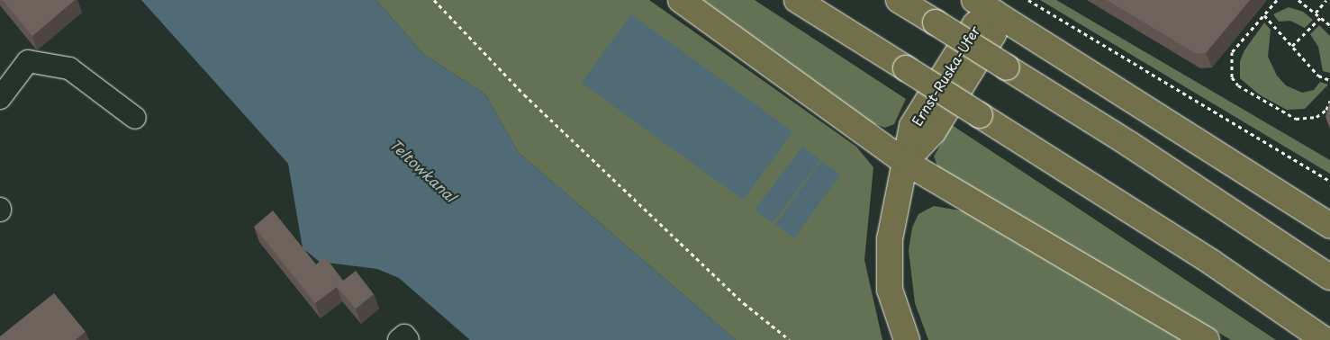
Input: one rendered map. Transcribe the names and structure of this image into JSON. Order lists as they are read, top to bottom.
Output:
{
  "streets": {
    "main road": ["Ernst-Ruska-Ufer"]
  },
  "water": ["Teltowkanal"]
}
